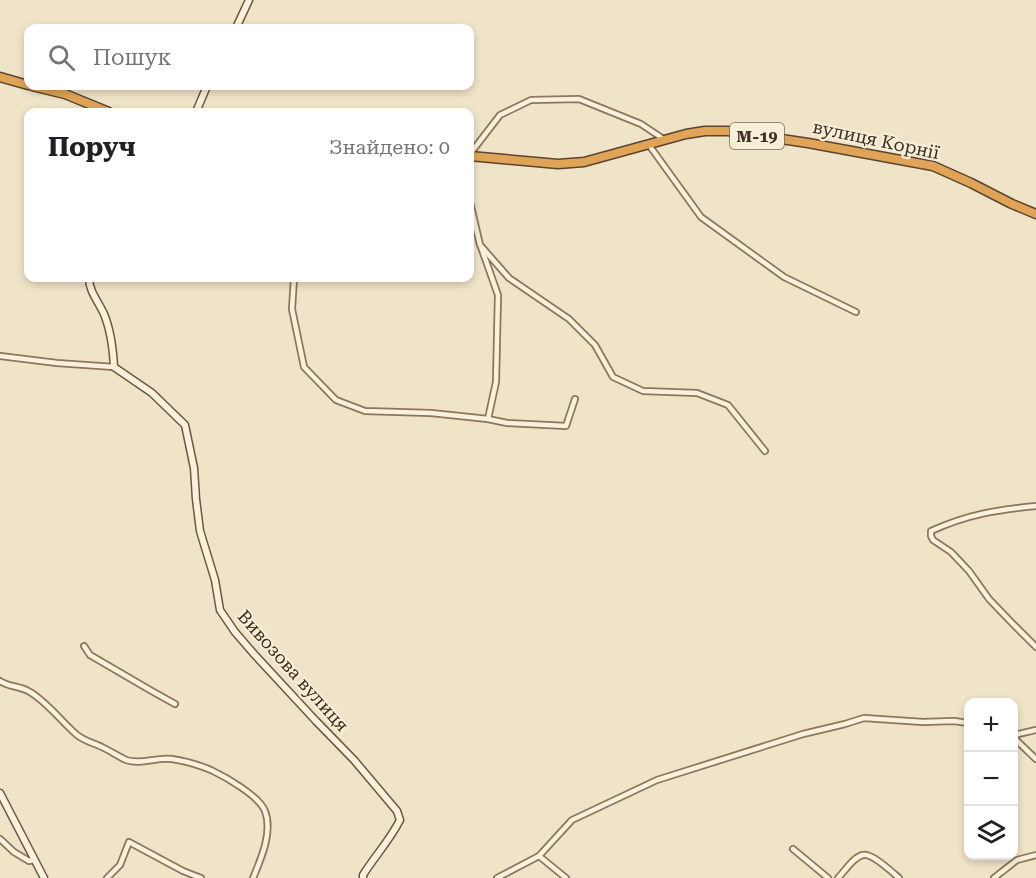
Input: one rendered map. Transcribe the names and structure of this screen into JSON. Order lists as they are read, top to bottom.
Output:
{
  "streets": {
    "highway": ["М-19", "вулиця Корнії"],
    "street": ["Вивозова вулиця"]
  },
  "page": {
    "search": "Пошук",
    "heading": ["Поруч", "Знайдено: 0"],
    "map_buttons": ["+", "−"]
  }
}
